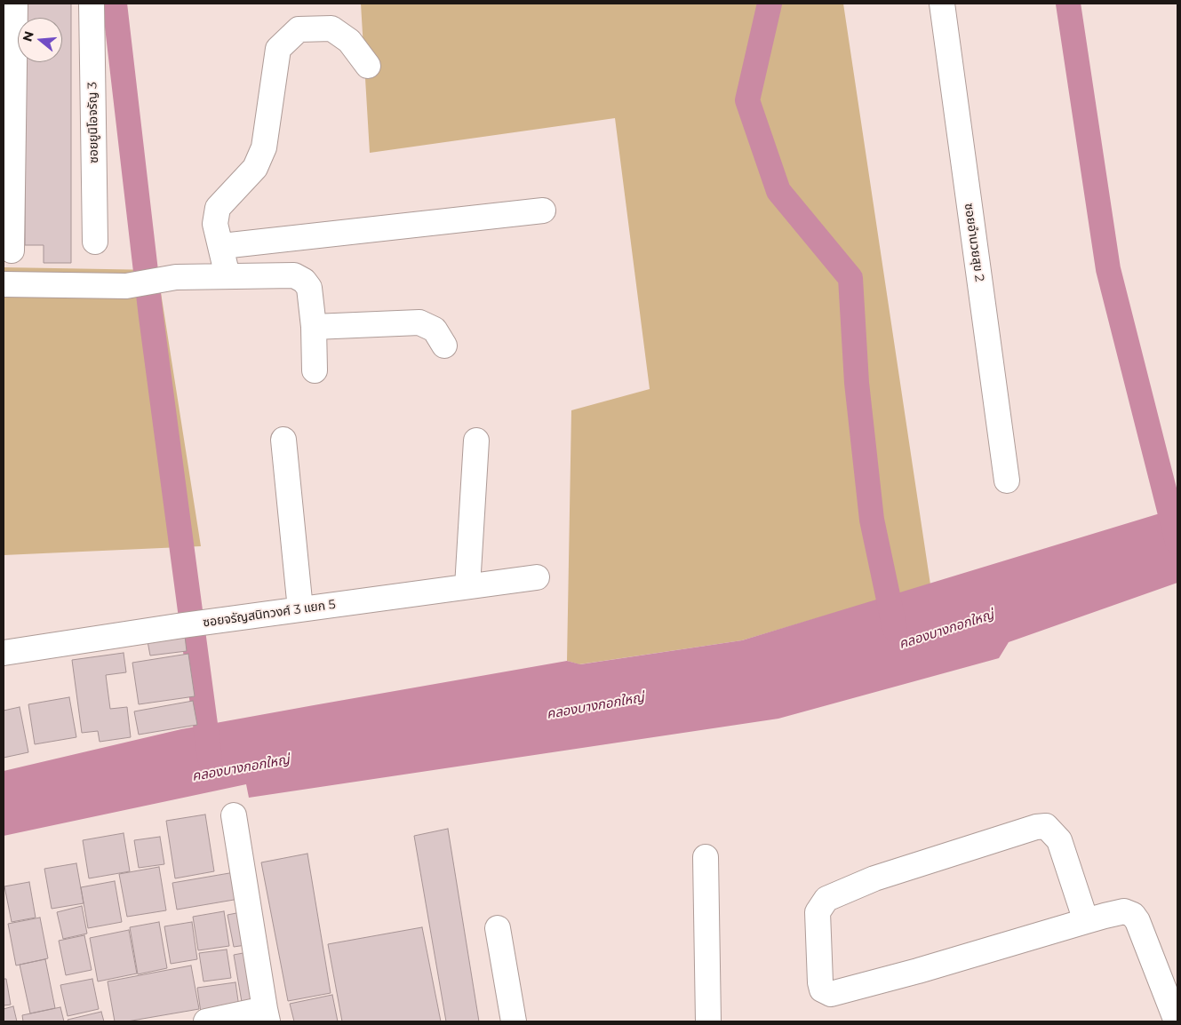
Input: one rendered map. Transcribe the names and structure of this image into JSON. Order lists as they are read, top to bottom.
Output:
{
  "streets": {
    "street": ["ซอยยูนิโอจรัญ 3", "ซอยอำนวยสุข 2", "ซอยจรัญสนิทวงศ์ 3 แยก 5"]
  },
  "water": ["คลองบางกอกใหญ่"],
  "north": "left"
}
